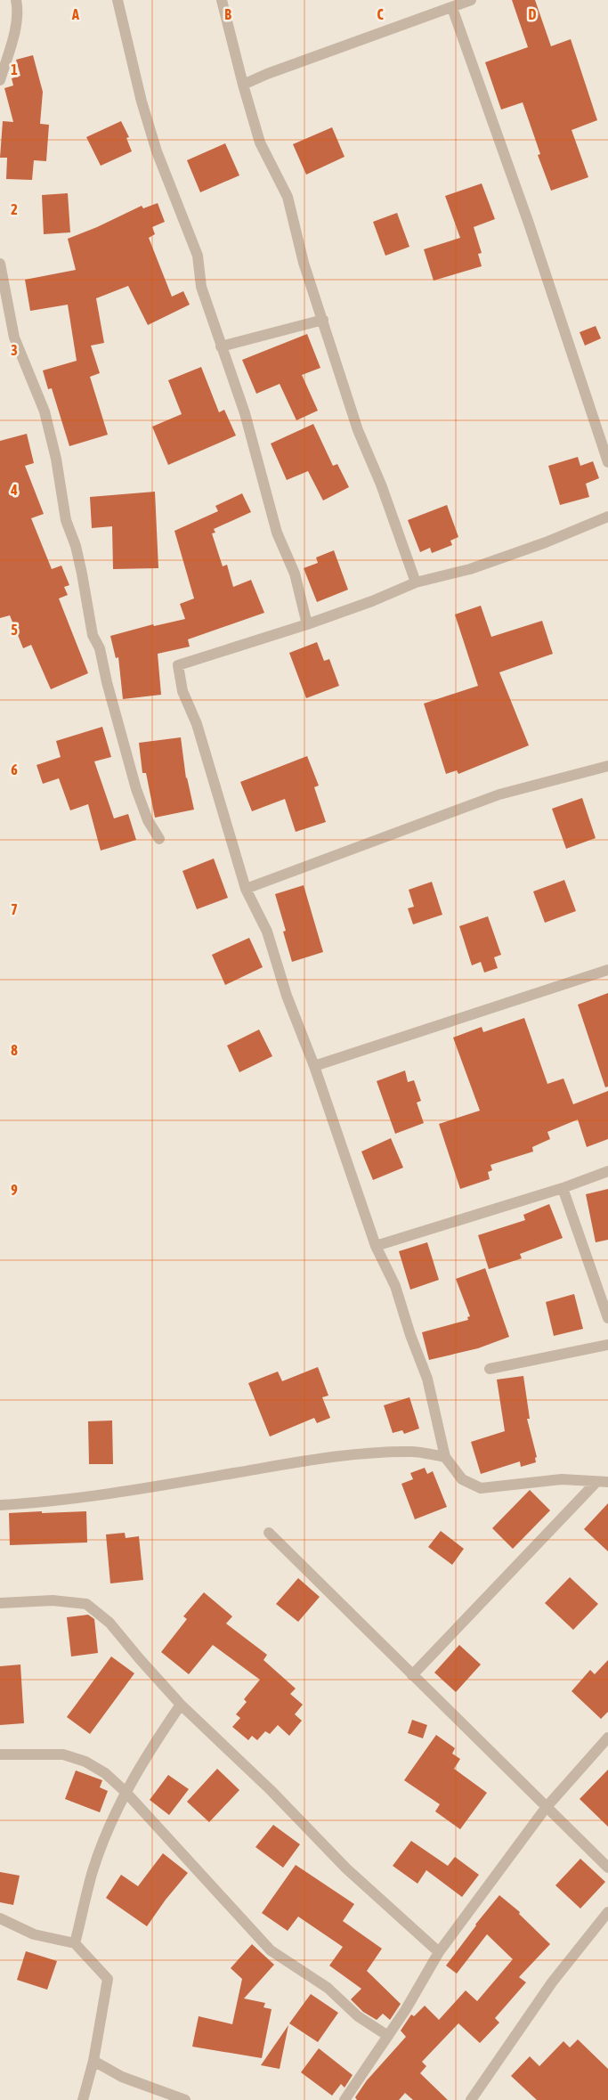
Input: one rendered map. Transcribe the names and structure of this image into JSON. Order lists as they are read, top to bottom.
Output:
{
  "grid": {
    "columns": [
      "A",
      "B",
      "C",
      "D"
    ],
    "rows": [
      "1",
      "2",
      "3",
      "4",
      "5",
      "6",
      "7",
      "8",
      "9"
    ]
  }
}
